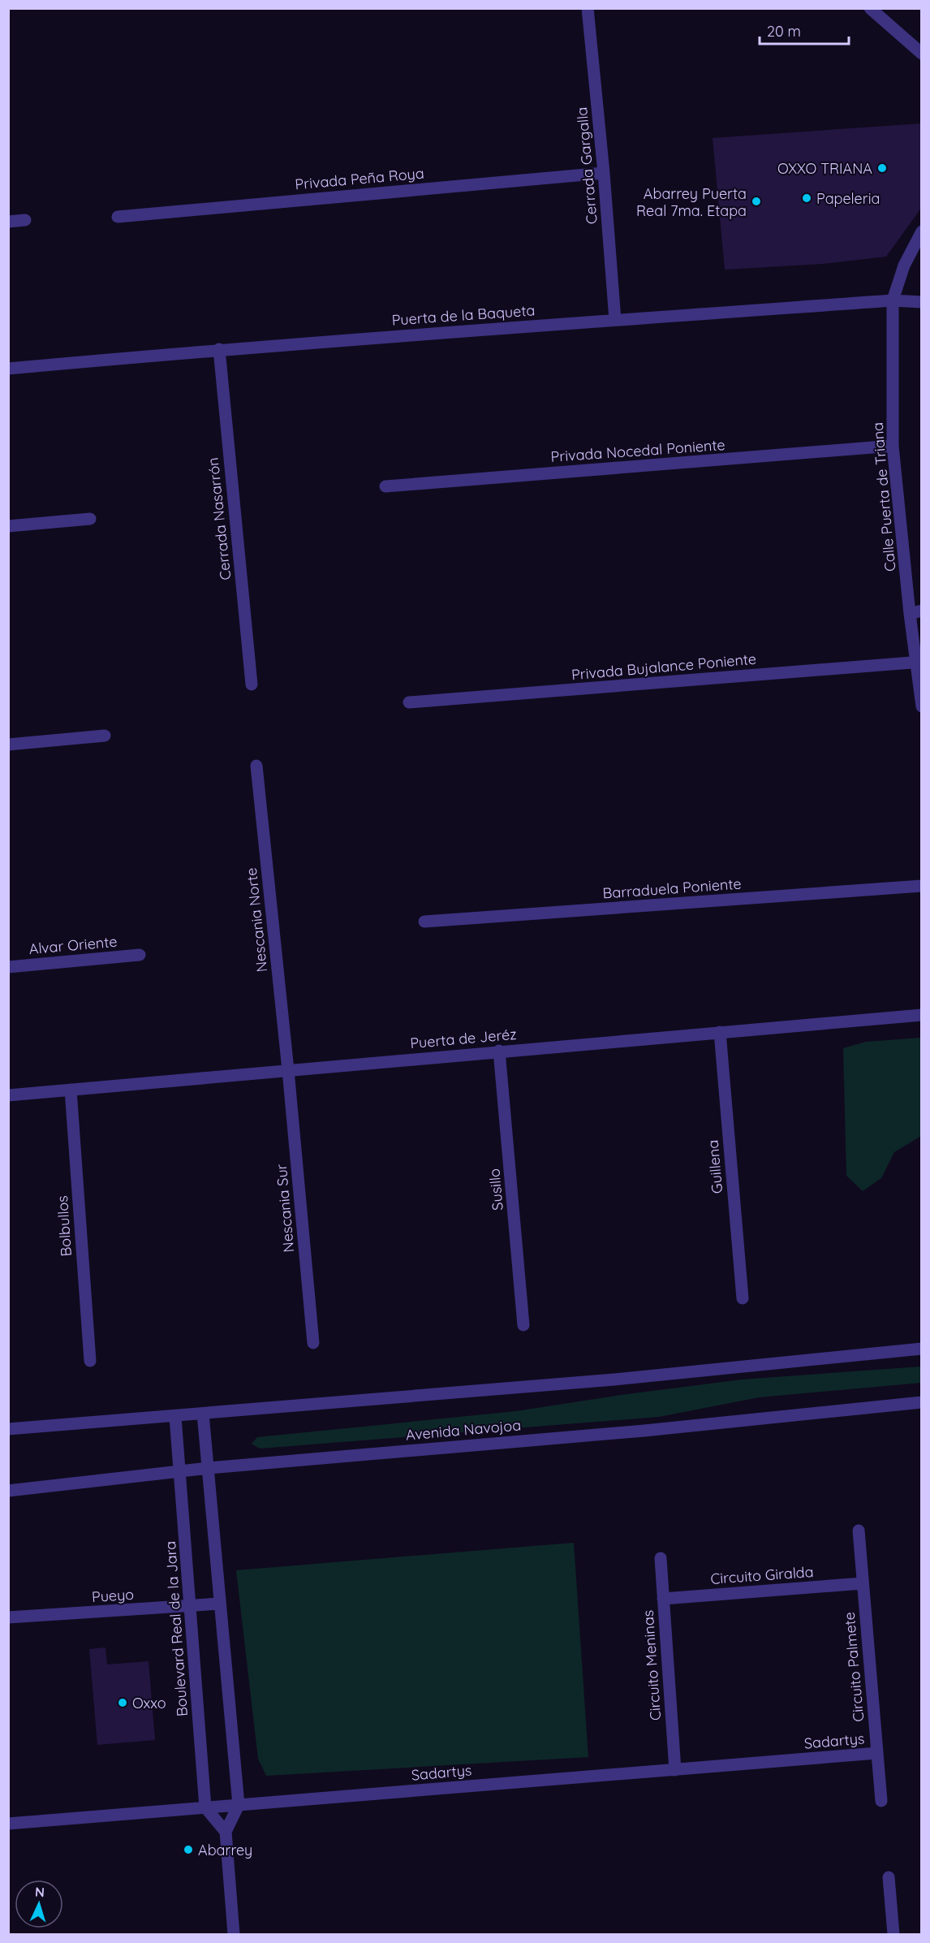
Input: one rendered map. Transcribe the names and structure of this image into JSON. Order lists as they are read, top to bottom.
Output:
{
  "streets": {
    "street": [
      "Cerrada Gargalla",
      "Privada Peña Roya",
      "Puerta de la Baqueta",
      "Privada Nocedal Poniente",
      "Calle Puerta de Triana",
      "Cerrada Nasarrón",
      "Privada Bujalance Poniente",
      "Barraduela Poniente",
      "Nescania Norte",
      "Alvar Oriente",
      "Puerta de Jeréz",
      "Guillena",
      "Susillo",
      "Nescania Sur",
      "Bolbullos",
      "Avenida Navojoa",
      "Circuito Giralda",
      "Pueyo",
      "Boulevard Real de la Jara",
      "Circuito Meninas",
      "Circuito Palmete",
      "Sadartys"
    ]
  },
  "crossings": [
    ["Cerrada Gargalla", "Privada Peña Roya"],
    ["Cerrada Gargalla", "Puerta de la Baqueta"],
    ["Puerta de la Baqueta", "Calle Puerta de Triana"],
    ["Puerta de la Baqueta", "Cerrada Nasarrón"],
    ["Privada Nocedal Poniente", "Calle Puerta de Triana"],
    ["Calle Puerta de Triana", "Privada Bujalance Poniente"],
    ["Nescania Norte", "Puerta de Jeréz"],
    ["Nescania Norte", "Nescania Sur"],
    ["Puerta de Jeréz", "Guillena"],
    ["Puerta de Jeréz", "Susillo"],
    ["Puerta de Jeréz", "Nescania Sur"],
    ["Puerta de Jeréz", "Bolbullos"],
    ["Avenida Navojoa", "Boulevard Real de la Jara"],
    ["Circuito Giralda", "Circuito Meninas"],
    ["Circuito Giralda", "Circuito Palmete"],
    ["Pueyo", "Boulevard Real de la Jara"],
    ["Boulevard Real de la Jara", "Sadartys"],
    ["Circuito Meninas", "Sadartys"],
    ["Circuito Palmete", "Sadartys"]
  ],
  "places": [
    "OXXO TRIANA",
    "Papeleria",
    "Abarrey Puerta Real 7ma. Etapa",
    "Oxxo",
    "Abarrey"
  ],
  "scale_bar": "20 m",
  "north": "top"
}
